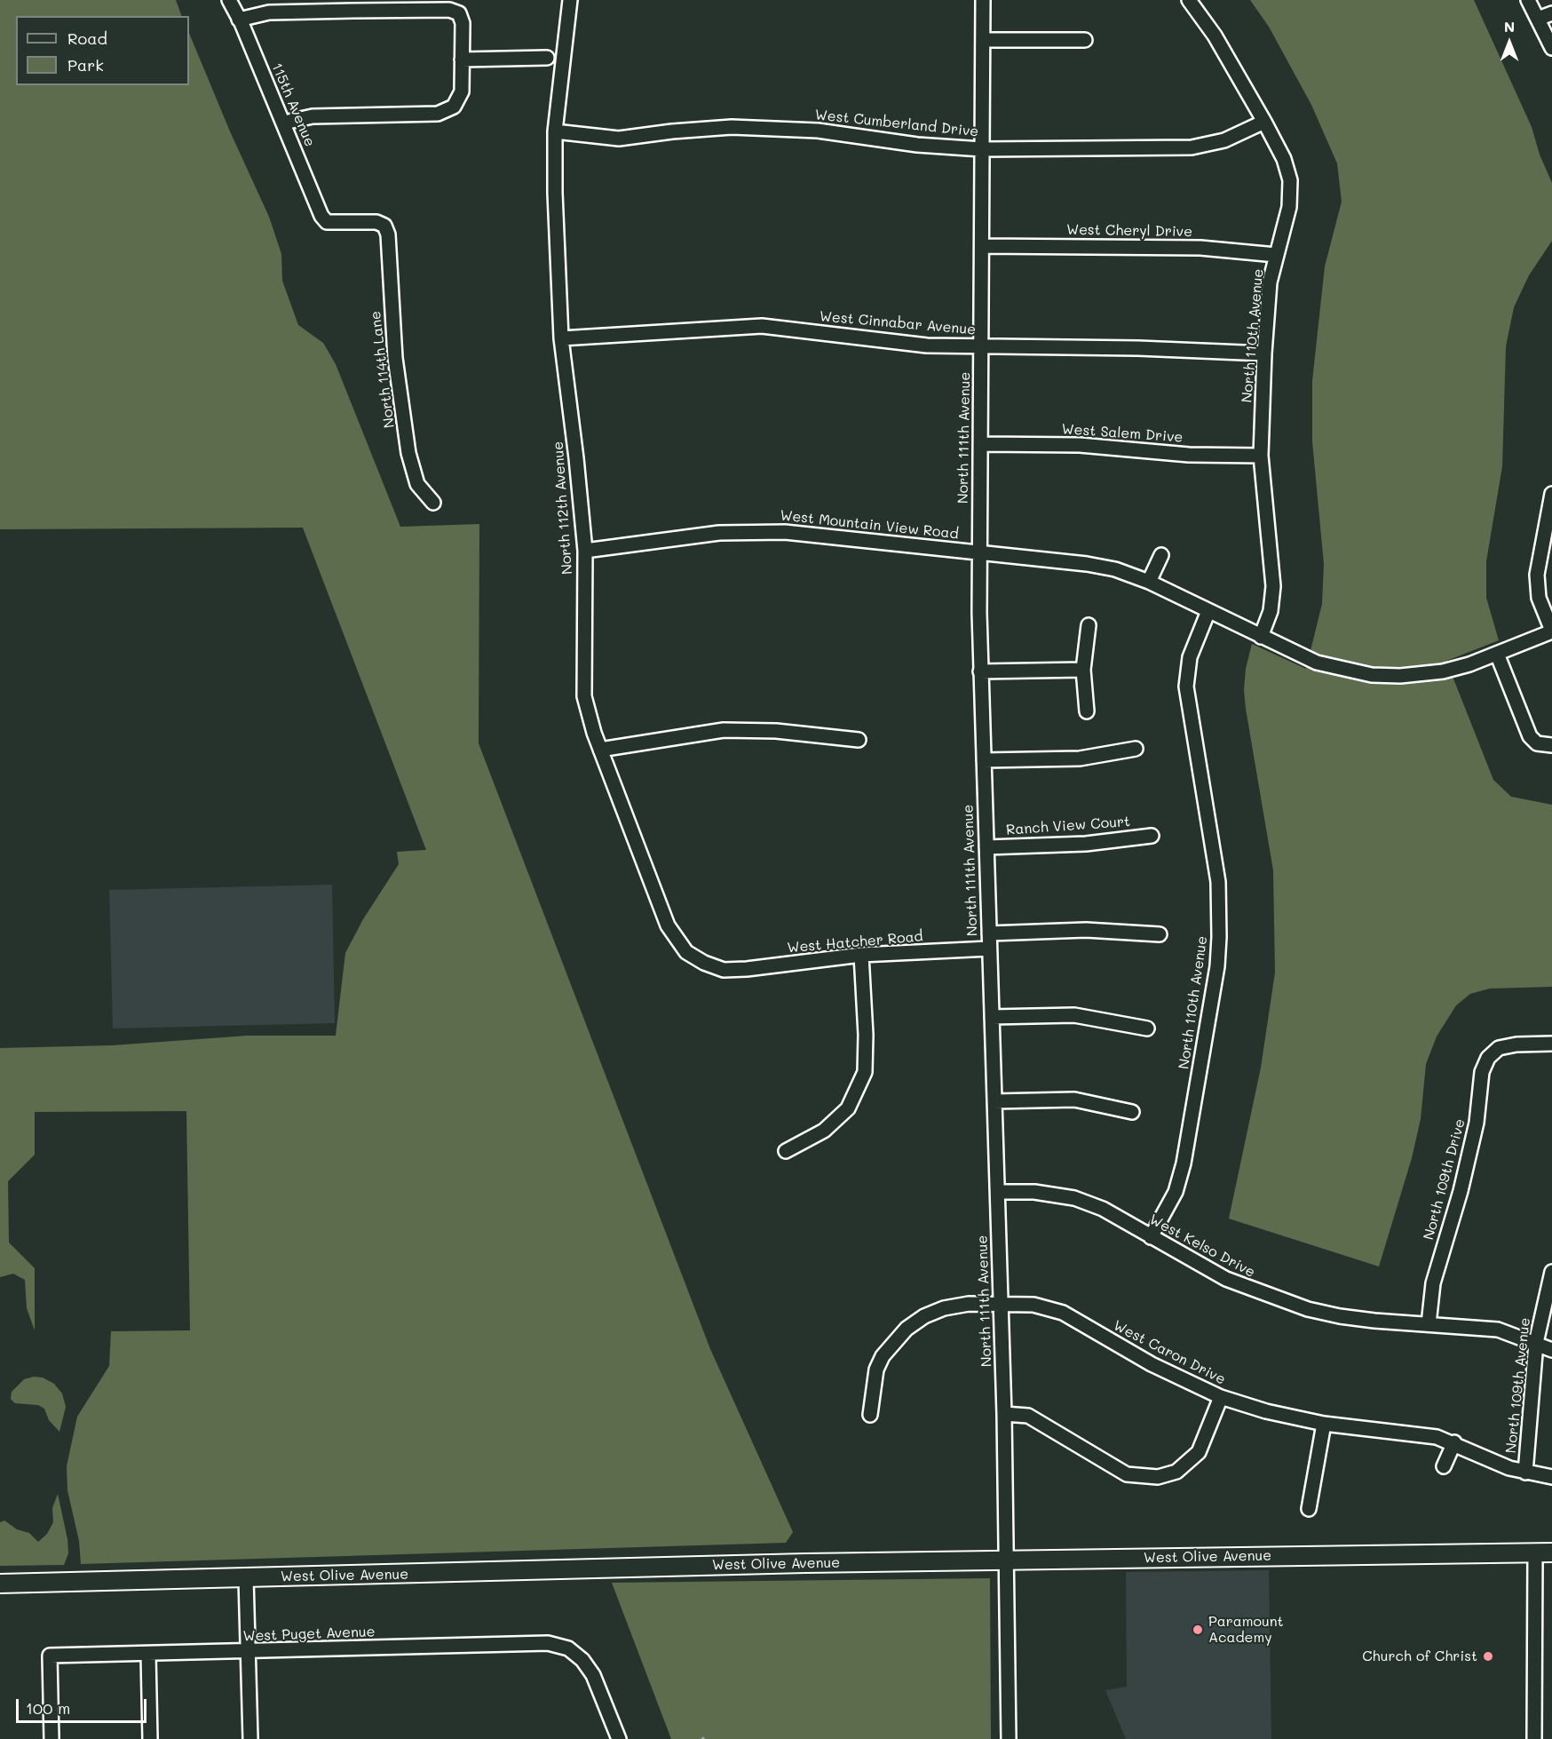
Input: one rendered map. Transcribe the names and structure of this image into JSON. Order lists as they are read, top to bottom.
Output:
{
  "streets": {
    "main road": ["West Olive Avenue"],
    "street": [
      "115th Avenue",
      "West Cumberland Drive",
      "West Cheryl Drive",
      "West Cinnabar Avenue",
      "North 110th Avenue",
      "North 114th Lane",
      "West Salem Drive",
      "North 111th Avenue",
      "North 112th Avenue",
      "West Mountain View Road",
      "Ranch View Court",
      "West Hatcher Road",
      "North 109th Drive",
      "West Kelso Drive",
      "West Caron Drive",
      "North 109th Avenue",
      "West Puget Avenue"
    ]
  },
  "crossings": [
    ["115th Avenue", "North 114th Lane"],
    ["West Cumberland Drive", "North 110th Avenue"],
    ["West Cumberland Drive", "North 111th Avenue"],
    ["West Cumberland Drive", "North 112th Avenue"],
    ["West Cheryl Drive", "North 110th Avenue"],
    ["West Cheryl Drive", "North 111th Avenue"],
    ["West Cinnabar Avenue", "North 110th Avenue"],
    ["West Cinnabar Avenue", "North 111th Avenue"],
    ["West Cinnabar Avenue", "North 112th Avenue"],
    ["North 110th Avenue", "West Salem Drive"],
    ["North 110th Avenue", "West Mountain View Road"],
    ["North 110th Avenue", "West Kelso Drive"],
    ["West Salem Drive", "North 111th Avenue"],
    ["North 111th Avenue", "West Mountain View Road"],
    ["North 111th Avenue", "Ranch View Court"],
    ["North 111th Avenue", "West Hatcher Road"],
    ["North 111th Avenue", "West Kelso Drive"],
    ["North 111th Avenue", "West Caron Drive"],
    ["North 111th Avenue", "West Olive Avenue"],
    ["North 112th Avenue", "West Mountain View Road"],
    ["North 112th Avenue", "West Hatcher Road"],
    ["North 109th Drive", "West Kelso Drive"],
    ["West Kelso Drive", "North 109th Avenue"],
    ["West Caron Drive", "North 109th Avenue"]
  ],
  "places": ["Paramount Academy", "Church of Christ"],
  "legend": ["Road", "Park"],
  "scale_bar": "100 m",
  "north": "top"
}
